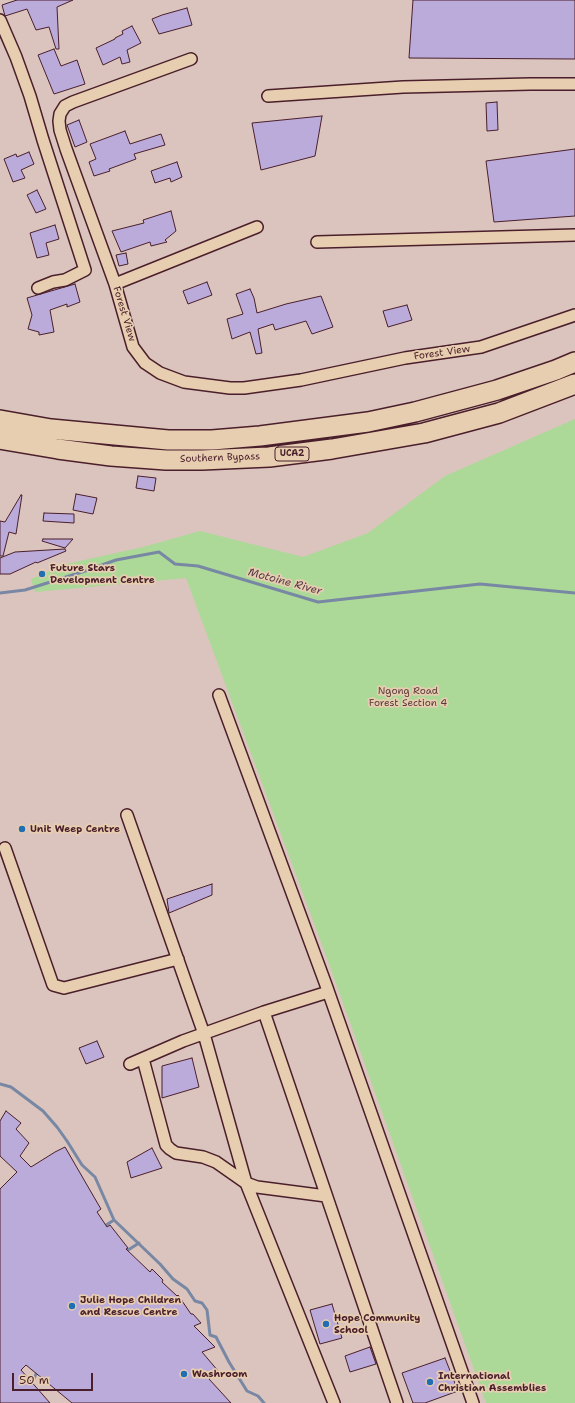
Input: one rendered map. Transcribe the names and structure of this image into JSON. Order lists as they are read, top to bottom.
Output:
{
  "streets": {
    "highway": ["UCA2", "Southern Bypass"],
    "street": ["Forest View"]
  },
  "water": ["Motoine River"],
  "parks": ["Ngong Road Forest Section 4"],
  "places": [
    "Future Stars Development Centre",
    "Unit Weep Centre",
    "Julie Hope Children and Rescue Centre",
    "Hope Community School",
    "Washroom",
    "International Christian Assemblies"
  ],
  "scale_bar": "50 m"
}
